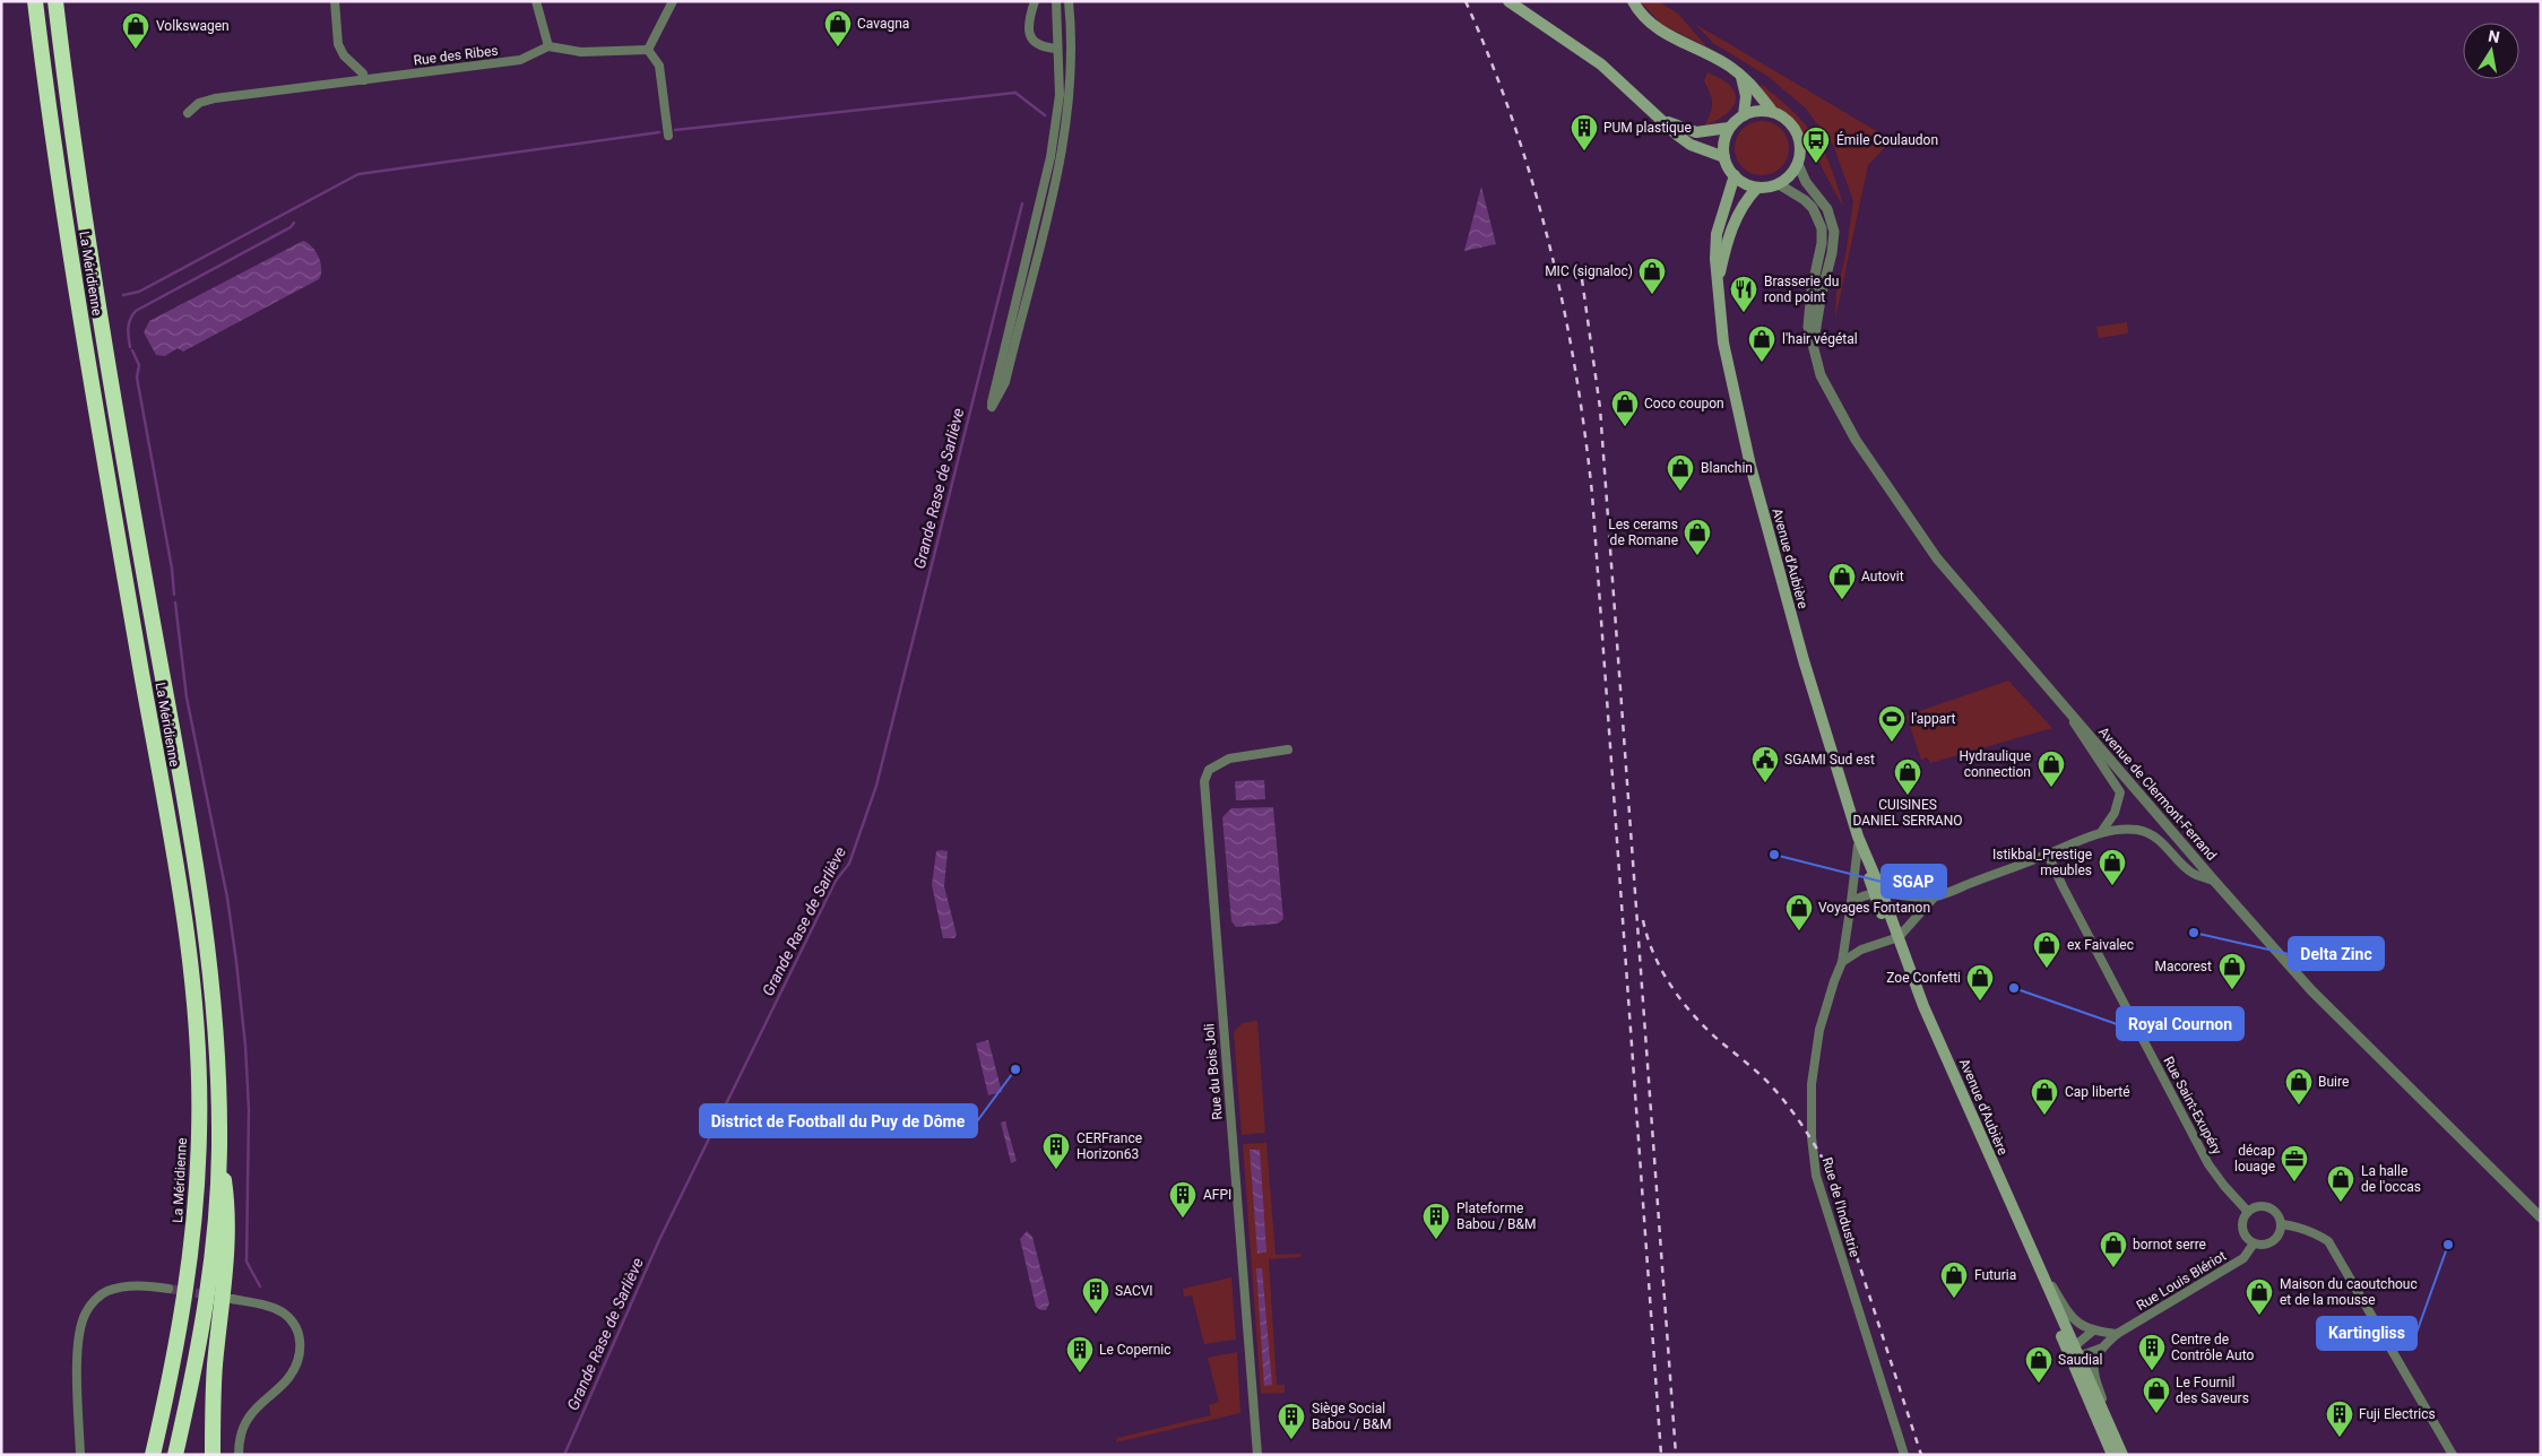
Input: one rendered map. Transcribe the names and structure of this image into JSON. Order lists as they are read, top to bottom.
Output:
{
  "streets": {
    "highway": ["La Méridienne"],
    "main road": ["Avenue d'Aubière"],
    "street": [
      "Rue des Ribes",
      "Avenue de Clermont-Ferrand",
      "Rue du Bois Joli",
      "Rue Saint-Exupéry",
      "Rue de l'Industrie",
      "Rue Louis Blériot"
    ]
  },
  "crossings": [
    ["Avenue d'Aubière", "Avenue de Clermont-Ferrand"],
    ["Avenue d'Aubière", "Rue de l'Industrie"],
    ["Rue Saint-Exupéry", "Rue Louis Blériot"]
  ],
  "water": ["Grande Rase de Sarliève"],
  "places": {
    "shop": [
      "Cavagna",
      "Volkswagen",
      "MIC (signaloc)",
      "l'hair végétal",
      "Coco coupon",
      "Blanchin",
      "Les cerams de Romane",
      "Autovit",
      "Hydraulique connection",
      "CUISINES DANIEL SERRANO",
      "Istikbal_Prestige meubles",
      "Voyages Fontanon",
      "ex Faivalec",
      "Macorest",
      "Zoe Confetti",
      "Buire",
      "Cap liberté",
      "La halle de l'occas",
      "bornot serre",
      "Futuria",
      "Maison du caoutchouc et de la mousse",
      "Saudial",
      "Le Fournil des Saveurs"
    ],
    "building": [
      "PUM plastique",
      "CERFrance Horizon63",
      "AFPI",
      "Plateforme Babou / B&M",
      "SACVI",
      "Centre de Contrôle Auto",
      "Le Copernic",
      "Fuji Electrics",
      "Siège Social Babou / B&M"
    ],
    "bus stop": ["Émile Coulaudon"],
    "restaurant": ["Brasserie du rond point"],
    "sports": ["l'appart"],
    "public building": ["SGAMI Sud est"],
    "other": [
      "SGAP",
      "Delta Zinc",
      "Royal Cournon",
      "District de Football du Puy de Dôme",
      "Kartingliss"
    ],
    "office": ["décap louage"]
  },
  "north": "top"
}
